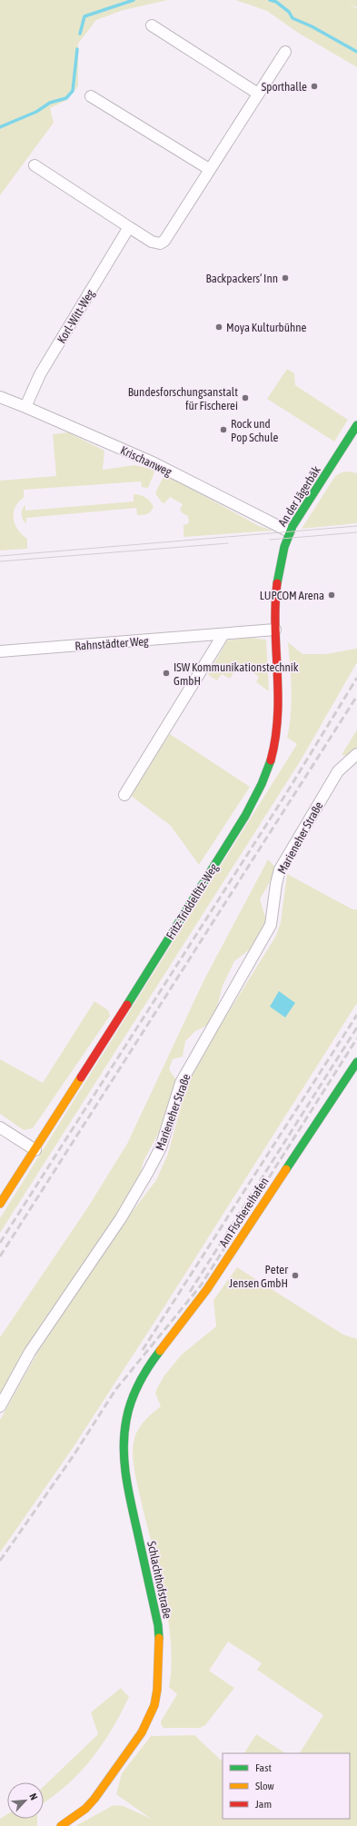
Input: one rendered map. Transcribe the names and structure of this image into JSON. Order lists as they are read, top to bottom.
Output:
{
  "streets": {
    "street": [
      "Korl-Witt-Weg",
      "Krischanweg",
      "An der Jägerbäk",
      "Rahnstädter Weg",
      "Marieneher Straße",
      "Fritz-Triddelfitz-Weg",
      "Am Fischereihafen",
      "Schlachthofstraße"
    ]
  },
  "crossings": [
    ["Korl-Witt-Weg", "Krischanweg"],
    ["Krischanweg", "An der Jägerbäk"],
    ["An der Jägerbäk", "Rahnstädter Weg"],
    ["An der Jägerbäk", "Fritz-Triddelfitz-Weg"],
    ["Rahnstädter Weg", "Fritz-Triddelfitz-Weg"],
    ["Am Fischereihafen", "Schlachthofstraße"]
  ],
  "places": [
    "Sporthalle",
    "Backpackers‘ Inn",
    "Moya Kulturbühne",
    "Bundesforschungsanstalt für Fischerei",
    "Rock und Pop Schule",
    "LUPCOM Arena",
    "ISW Kommunikationstechnik GmbH",
    "Peter Jensen GmbH"
  ],
  "legend": ["Fast", "Slow", "Jam"],
  "north": "top right"
}
